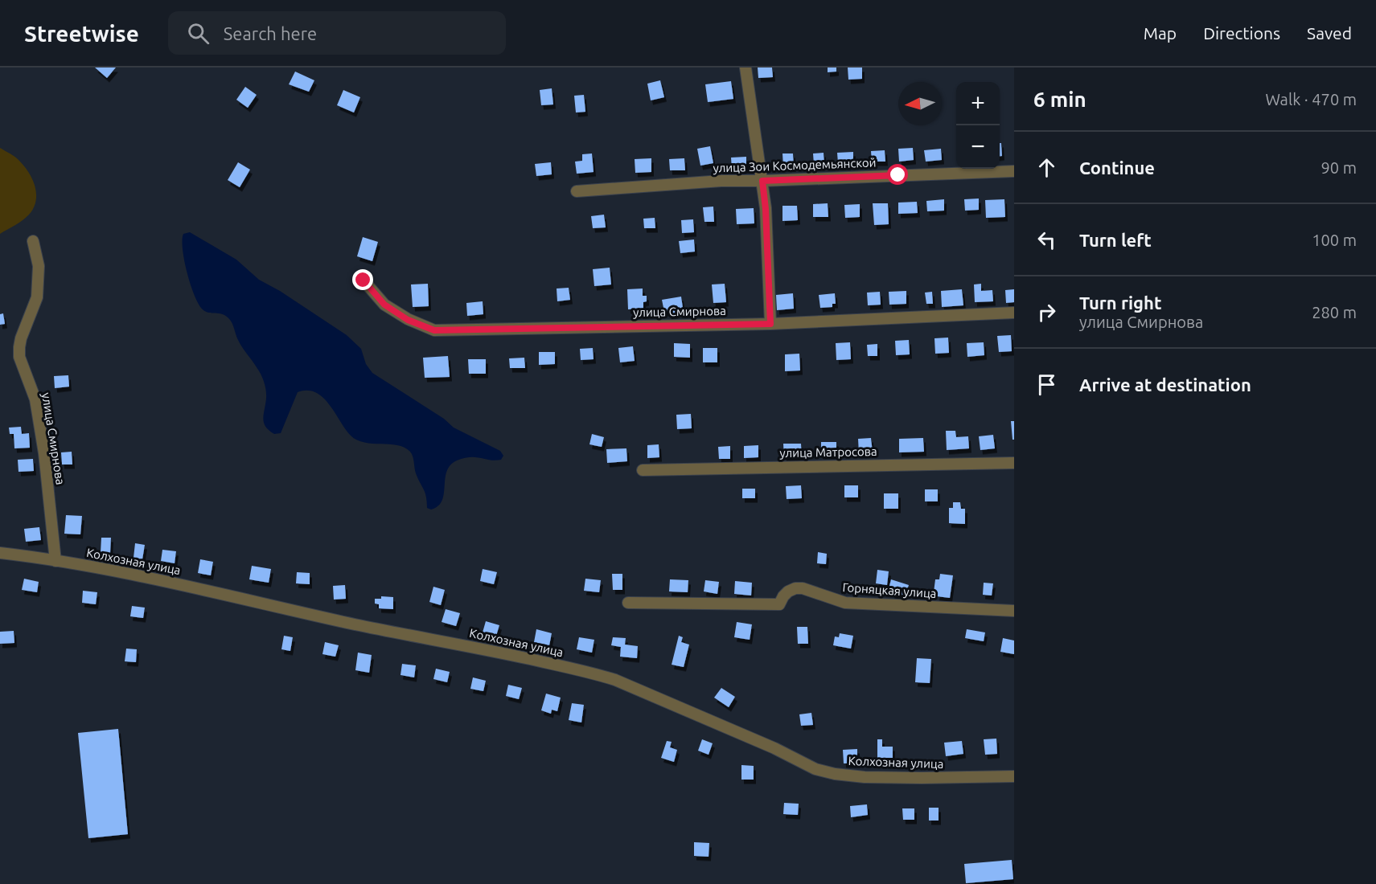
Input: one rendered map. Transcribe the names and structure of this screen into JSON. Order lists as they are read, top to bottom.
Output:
{
  "streets": {
    "street": [
      "улица Зои Космодемьянской",
      "улица Смирнова",
      "улица Матросова",
      "Колхозная улица",
      "Горняцкая улица"
    ]
  },
  "crossings": [
    ["улица Смирнова", "Колхозная улица"]
  ],
  "north": "left",
  "page": {
    "header": "Streetwise",
    "search": "Search here",
    "nav": ["Map", "Directions", "Saved"],
    "heading": ["6 min", "Walk · 470 m"],
    "map_buttons": ["+", "−"],
    "list": [
      ["Continue", "90 m"],
      ["Turn left", "100 m"],
      ["Turn right", "улица Смирнова", "280 m"],
      "Arrive at destination"
    ]
  }
}
